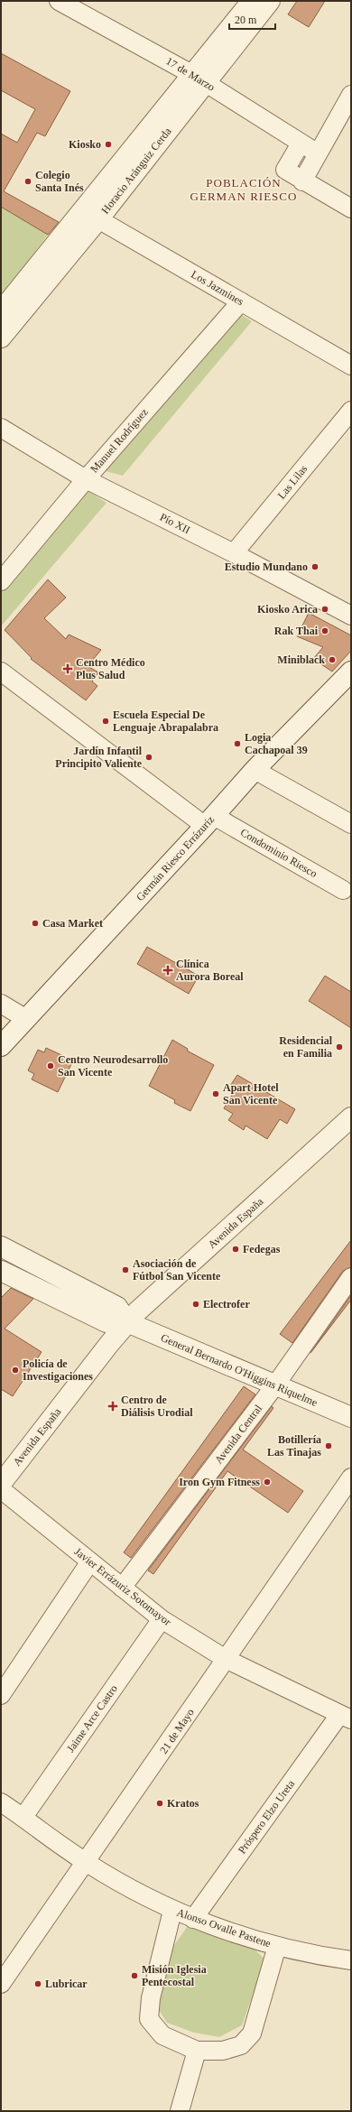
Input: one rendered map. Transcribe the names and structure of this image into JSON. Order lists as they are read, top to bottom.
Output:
{
  "streets": {
    "street": [
      "17 de Marzo",
      "Horacio Aránguiz Cerda",
      "Los Jazmines",
      "Manuel Rodríguez",
      "Las Lilas",
      "Pío XII",
      "Condominio Riesco",
      "Germán Riesco Errázuriz",
      "Avenida España",
      "General Bernardo O'Higgins Riquelme",
      "Avenida Central",
      "Javier Errázuriz Sotomayor",
      "Jaime Arce Castro",
      "21 de Mayo",
      "Próspero Elzo Ureta",
      "Alonso Ovalle Pastene"
    ]
  },
  "crossings": [
    ["17 de Marzo", "Horacio Aránguiz Cerda"],
    ["Horacio Aránguiz Cerda", "Los Jazmines"],
    ["Los Jazmines", "Manuel Rodríguez"],
    ["Manuel Rodríguez", "Pío XII"],
    ["Las Lilas", "Pío XII"],
    ["Condominio Riesco", "Germán Riesco Errázuriz"],
    ["Avenida España", "General Bernardo O'Higgins Riquelme"],
    ["General Bernardo O'Higgins Riquelme", "Avenida Central"],
    ["Avenida Central", "Javier Errázuriz Sotomayor"],
    ["Javier Errázuriz Sotomayor", "Jaime Arce Castro"],
    ["Javier Errázuriz Sotomayor", "21 de Mayo"],
    ["Javier Errázuriz Sotomayor", "Próspero Elzo Ureta"],
    ["Jaime Arce Castro", "Alonso Ovalle Pastene"],
    ["21 de Mayo", "Alonso Ovalle Pastene"],
    ["Próspero Elzo Ureta", "Alonso Ovalle Pastene"]
  ],
  "districts": ["POBLACIÓN GERMAN RIESCO"],
  "places": {
    "other": [
      "Kiosko",
      "Colegio Santa Inés",
      "Estudio Mundano",
      "Kiosko Arica",
      "Rak Thai",
      "Miniblack",
      "Escuela Especial De Lenguaje Abrapalabra",
      "Logia Cachapoal 39",
      "Jardín Infantil Principito Valiente",
      "Casa Market",
      "Residencial en Familia",
      "Centro Neurodesarrollo San Vicente",
      "Apart Hotel San Vicente",
      "Fedegas",
      "Asociación de Fútbol San Vicente",
      "Electrofer",
      "Policía de Investigaciones",
      "Botillería Las Tinajas",
      "Iron Gym Fitness",
      "Kratos",
      "Misión Iglesia Pentecostal",
      "Lubricar"
    ],
    "health": ["Centro Médico Plus Salud", "Clínica Aurora Boreal", "Centro de Diálisis Urodial"]
  },
  "scale_bar": "20 m"
}
